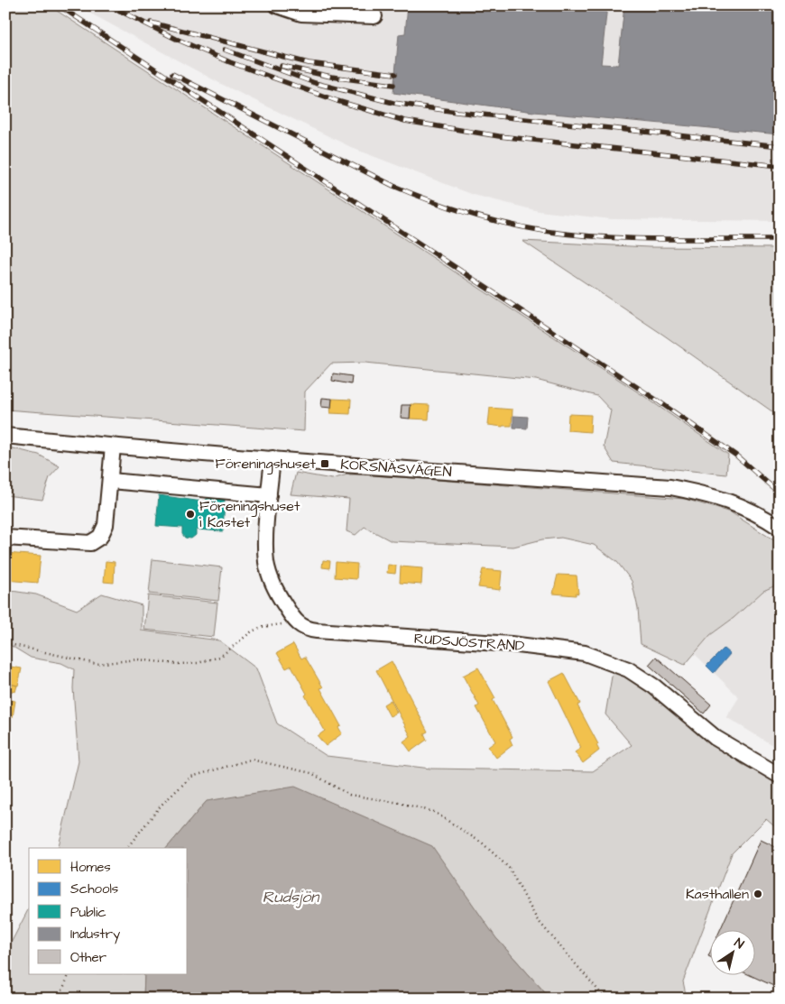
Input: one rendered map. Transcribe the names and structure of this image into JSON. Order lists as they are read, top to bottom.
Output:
{
  "streets": {
    "street": ["KORSNÄSVÄGEN", "RUDSJÖSTRAND"]
  },
  "water": ["Rudsjön"],
  "places": {
    "transit": ["Föreningshuset"],
    "other": ["Föreningshuset i Kastet", "Kasthallen"]
  },
  "legend": [
    "Homes",
    "Schools",
    "Public",
    "Industry",
    "Other"
  ],
  "north": "top right"
}
